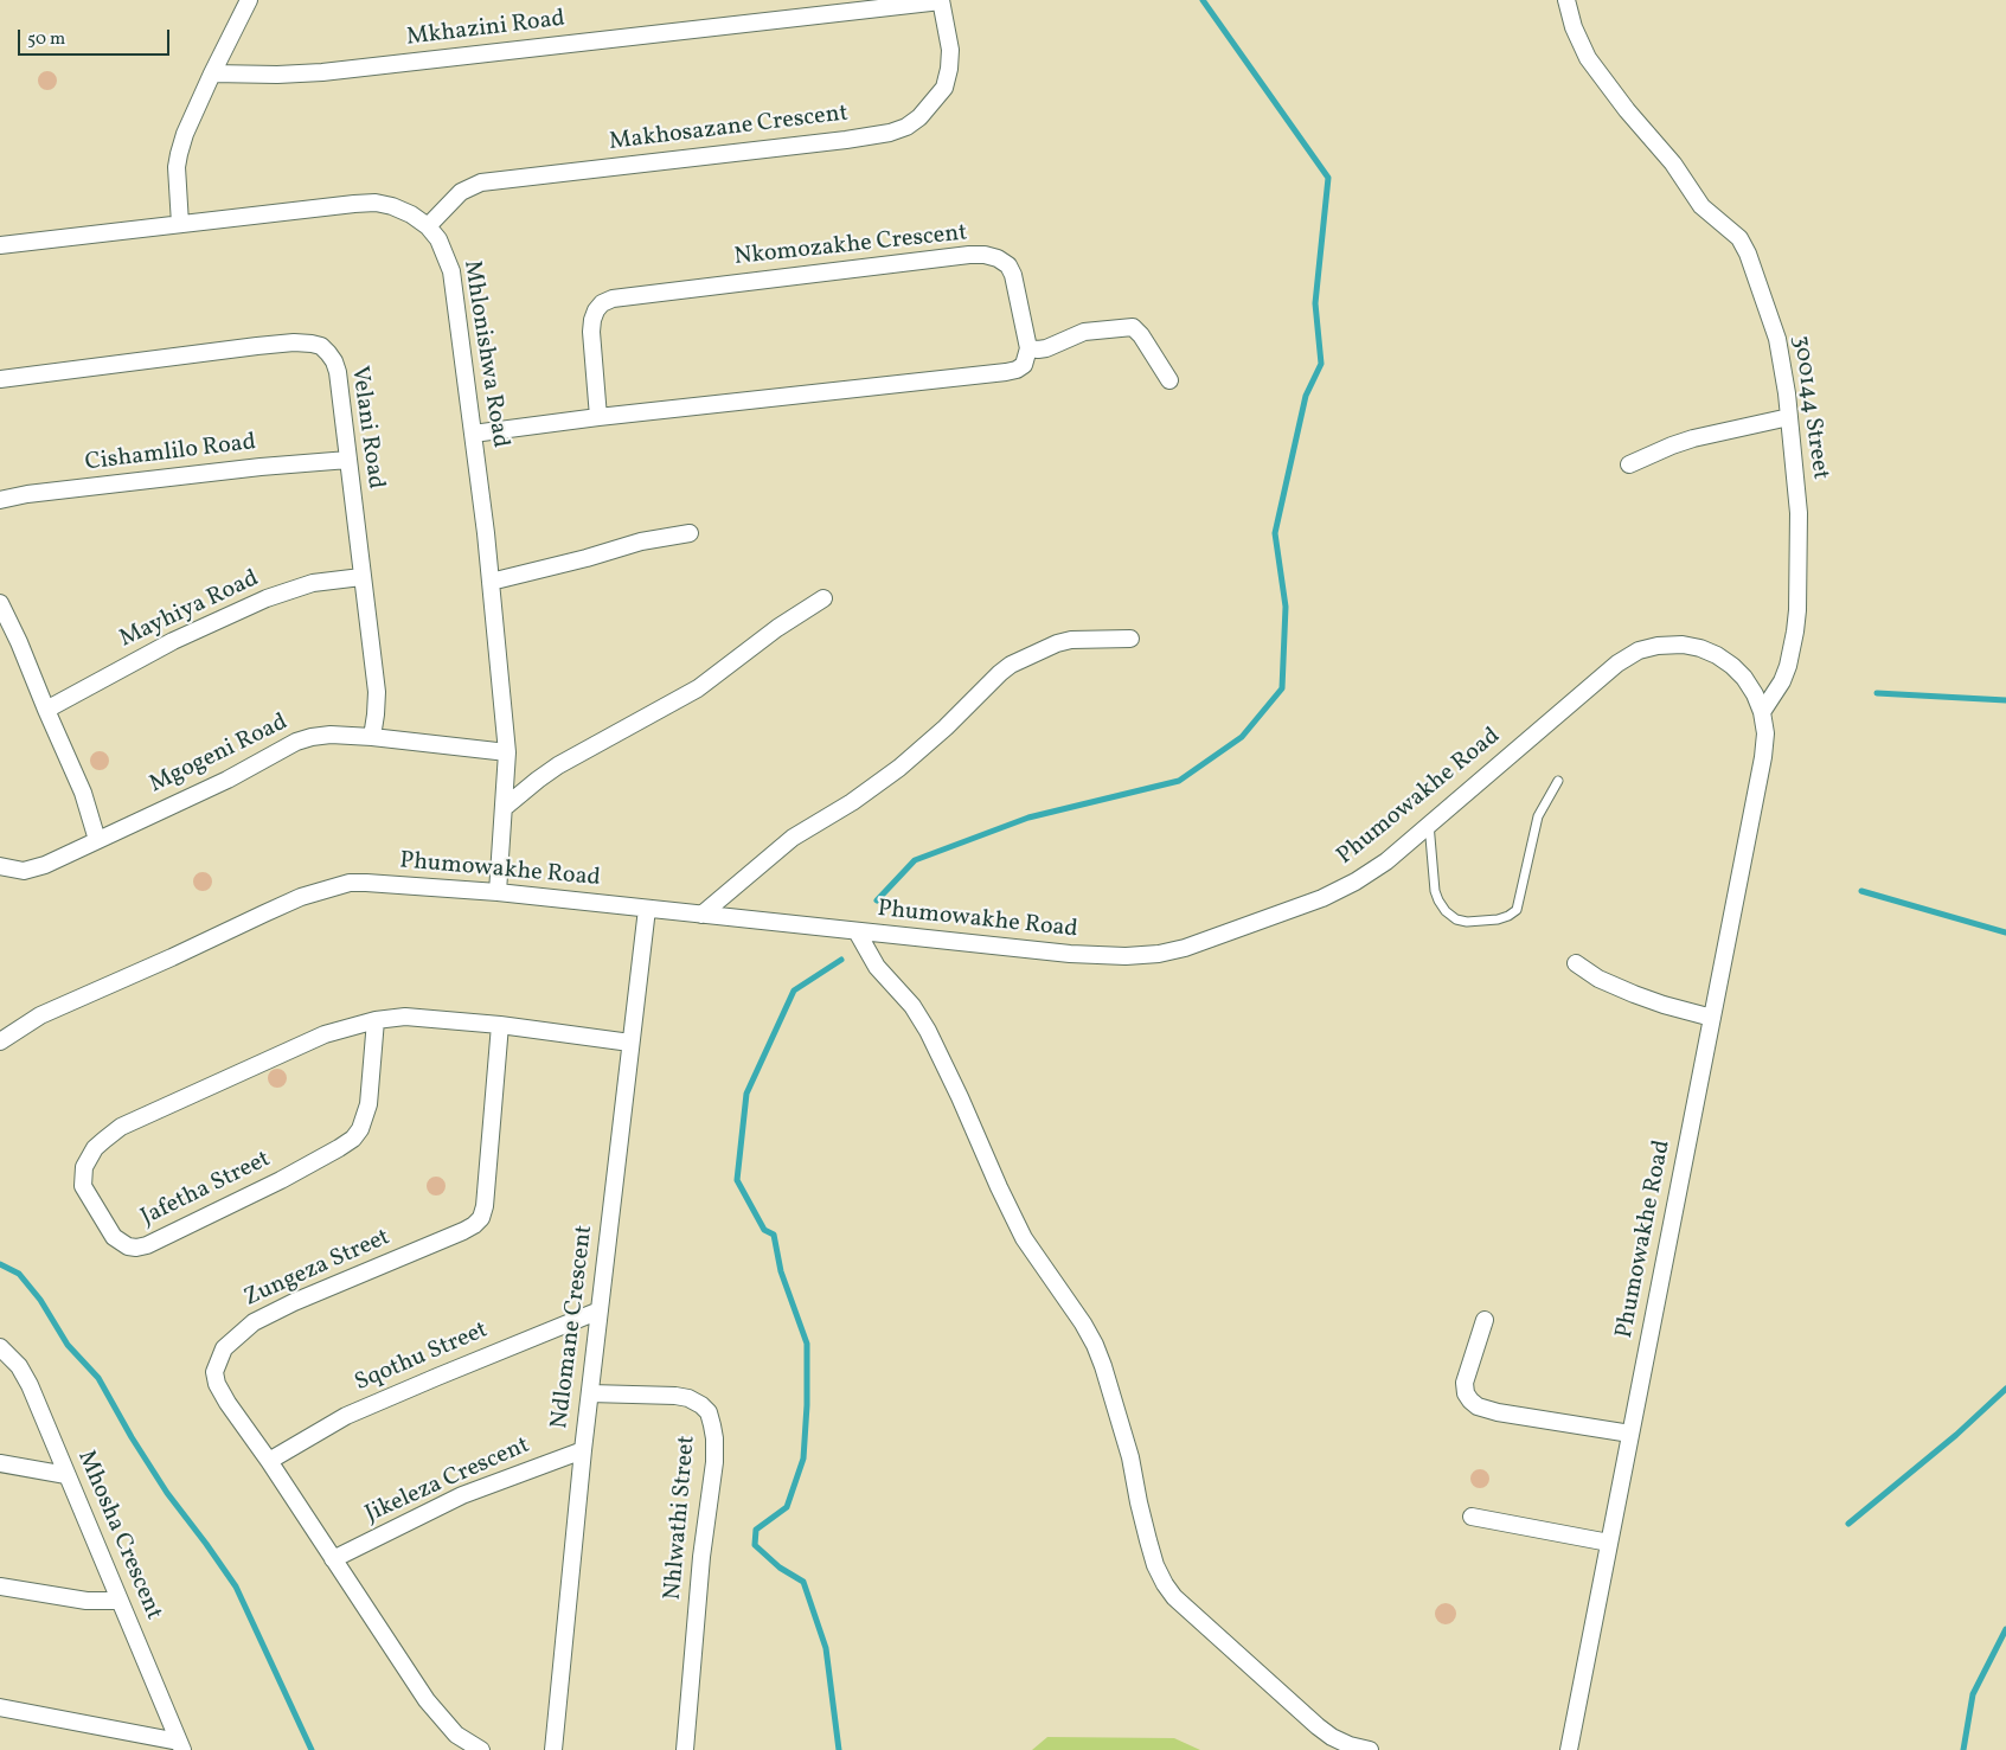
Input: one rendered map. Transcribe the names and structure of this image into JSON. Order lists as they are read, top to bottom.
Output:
{
  "streets": {
    "street": [
      "Mkhazini Road",
      "Makhosazane Crescent",
      "Nkomozakhe Crescent",
      "Mhlonishwa Road",
      "300144 Street",
      "Velani Road",
      "Cishamlilo Road",
      "Mayhiya Road",
      "Mgogeni Road",
      "Phumowakhe Road",
      "Jafetha Street",
      "Zungeza Street",
      "Ndlomane Crescent",
      "Sqothu Street",
      "Jikeleza Crescent",
      "Nhlwathi Street",
      "Mhosha Crescent"
    ]
  },
  "crossings": [
    ["Mkhazini Road", "Makhosazane Crescent"],
    ["Makhosazane Crescent", "Mhlonishwa Road"],
    ["Mhlonishwa Road", "Mgogeni Road"],
    ["Mhlonishwa Road", "Phumowakhe Road"],
    ["300144 Street", "Phumowakhe Road"],
    ["Velani Road", "Cishamlilo Road"],
    ["Velani Road", "Mayhiya Road"],
    ["Velani Road", "Mgogeni Road"],
    ["Phumowakhe Road", "Ndlomane Crescent"],
    ["Jafetha Street", "Zungeza Street"],
    ["Jafetha Street", "Ndlomane Crescent"],
    ["Zungeza Street", "Sqothu Street"],
    ["Zungeza Street", "Jikeleza Crescent"],
    ["Ndlomane Crescent", "Sqothu Street"],
    ["Ndlomane Crescent", "Jikeleza Crescent"],
    ["Ndlomane Crescent", "Nhlwathi Street"]
  ],
  "scale_bar": "50 m"
}
